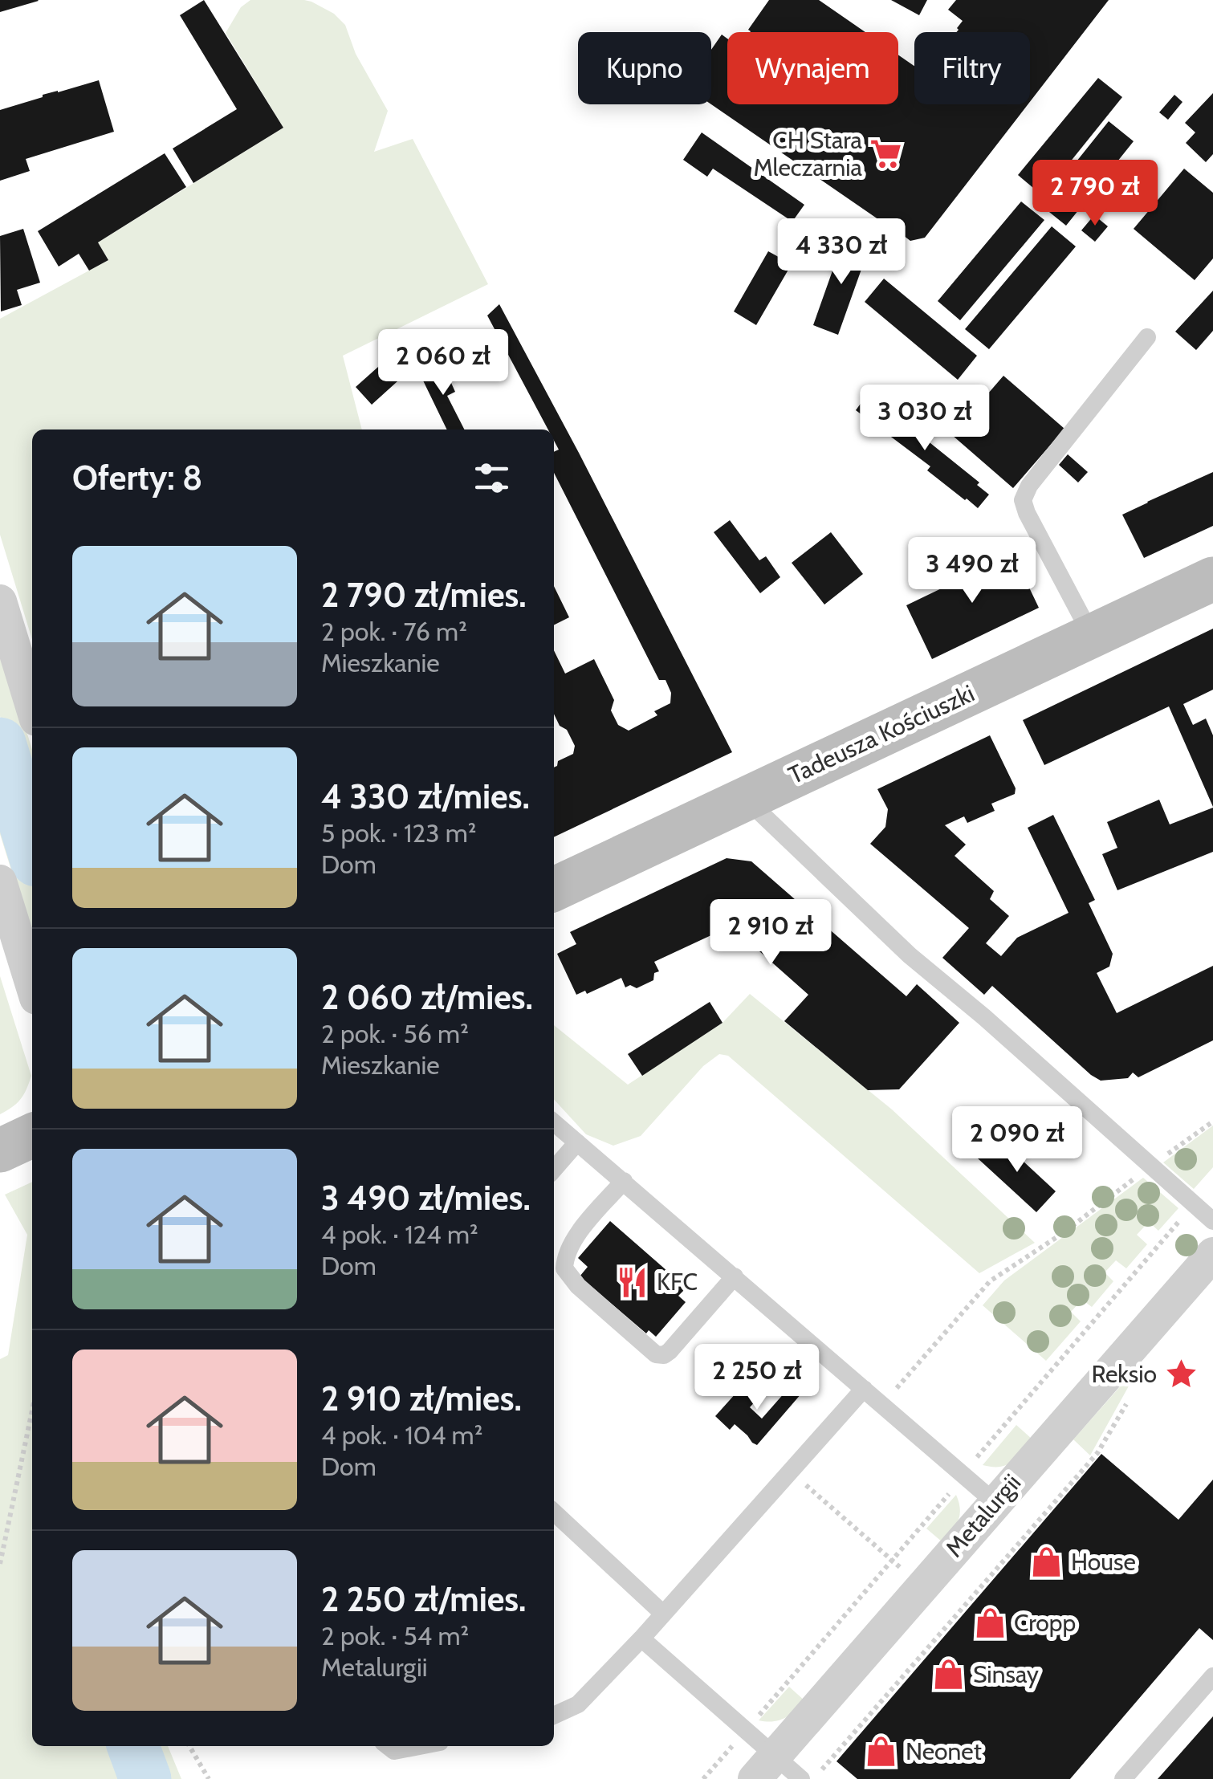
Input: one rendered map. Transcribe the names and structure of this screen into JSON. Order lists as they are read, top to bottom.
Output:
{
  "streets": {
    "street": ["Tadeusza Kościuszki", "Metalurgii"]
  },
  "places": {
    "supermarket": ["CH Stara Mleczarnia"],
    "restaurant": ["KFC"],
    "place": ["Reksio"],
    "shop": [
      "House",
      "Cropp",
      "Sinsay",
      "Neonet"
    ]
  },
  "page": {
    "chip": ["Kupno", "Wynajem", "Filtry"],
    "price": [
      "2 790 zł",
      "4 330 zł",
      "2 060 zł",
      "3 030 zł",
      "3 490 zł",
      "2 910 zł",
      "2 090 zł",
      "2 250 zł"
    ],
    "heading": "Oferty: 8",
    "list": [
      {
        "name": "2 790 zł/mies.",
        "note": "2 pok. · 76 m² · Mieszkanie"
      },
      {
        "name": "4 330 zł/mies.",
        "note": "5 pok. · 123 m² · Dom"
      },
      {
        "name": "2 060 zł/mies.",
        "note": "2 pok. · 56 m² · Mieszkanie"
      },
      {
        "name": "3 490 zł/mies.",
        "note": "4 pok. · 124 m² · Dom"
      },
      {
        "name": "2 910 zł/mies.",
        "note": "4 pok. · 104 m² · Dom"
      },
      {
        "name": "2 250 zł/mies.",
        "note": "2 pok. · 54 m² · Metalurgii"
      }
    ]
  }
}
